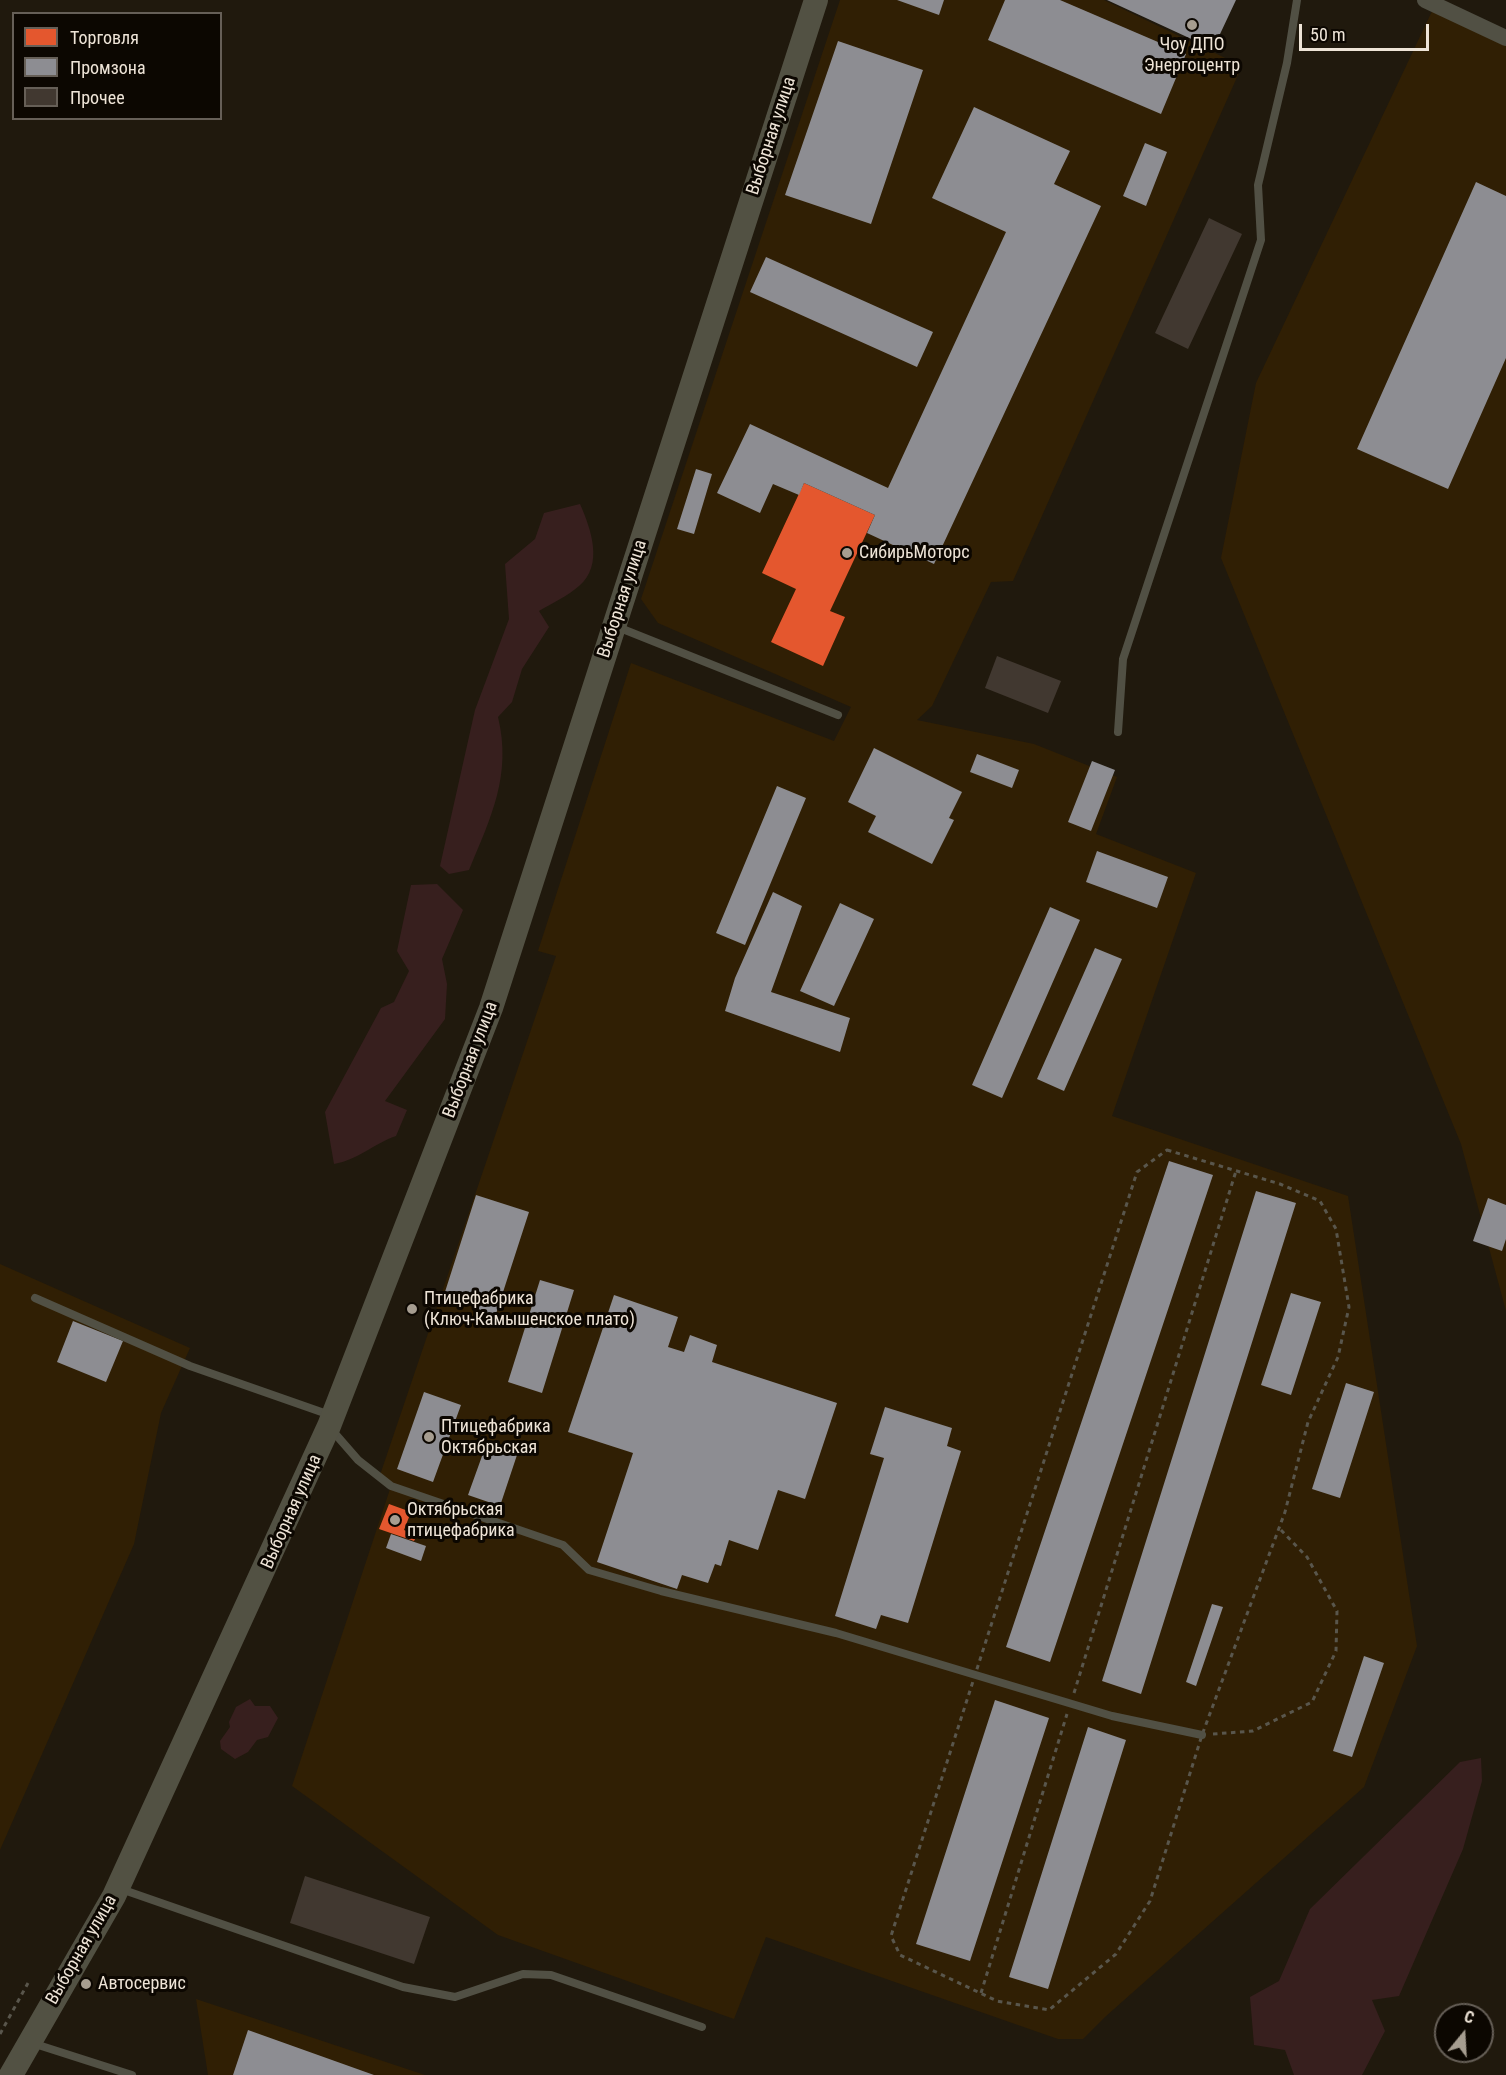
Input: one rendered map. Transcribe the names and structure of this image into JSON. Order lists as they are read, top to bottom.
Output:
{
  "streets": {
    "main road": ["Выборная улица"]
  },
  "places": [
    "Чоу ДПО Энергоцентр",
    "СибирьМоторс",
    "Птицефабрика (Ключ-Камышенское плато)",
    "Птицефабрика Октябрьская",
    "Октябрьская птицефабрика",
    "Автосервис"
  ],
  "legend": ["Торговля", "Промзона", "Прочее"],
  "scale_bar": "50 m",
  "north": "top"
}
